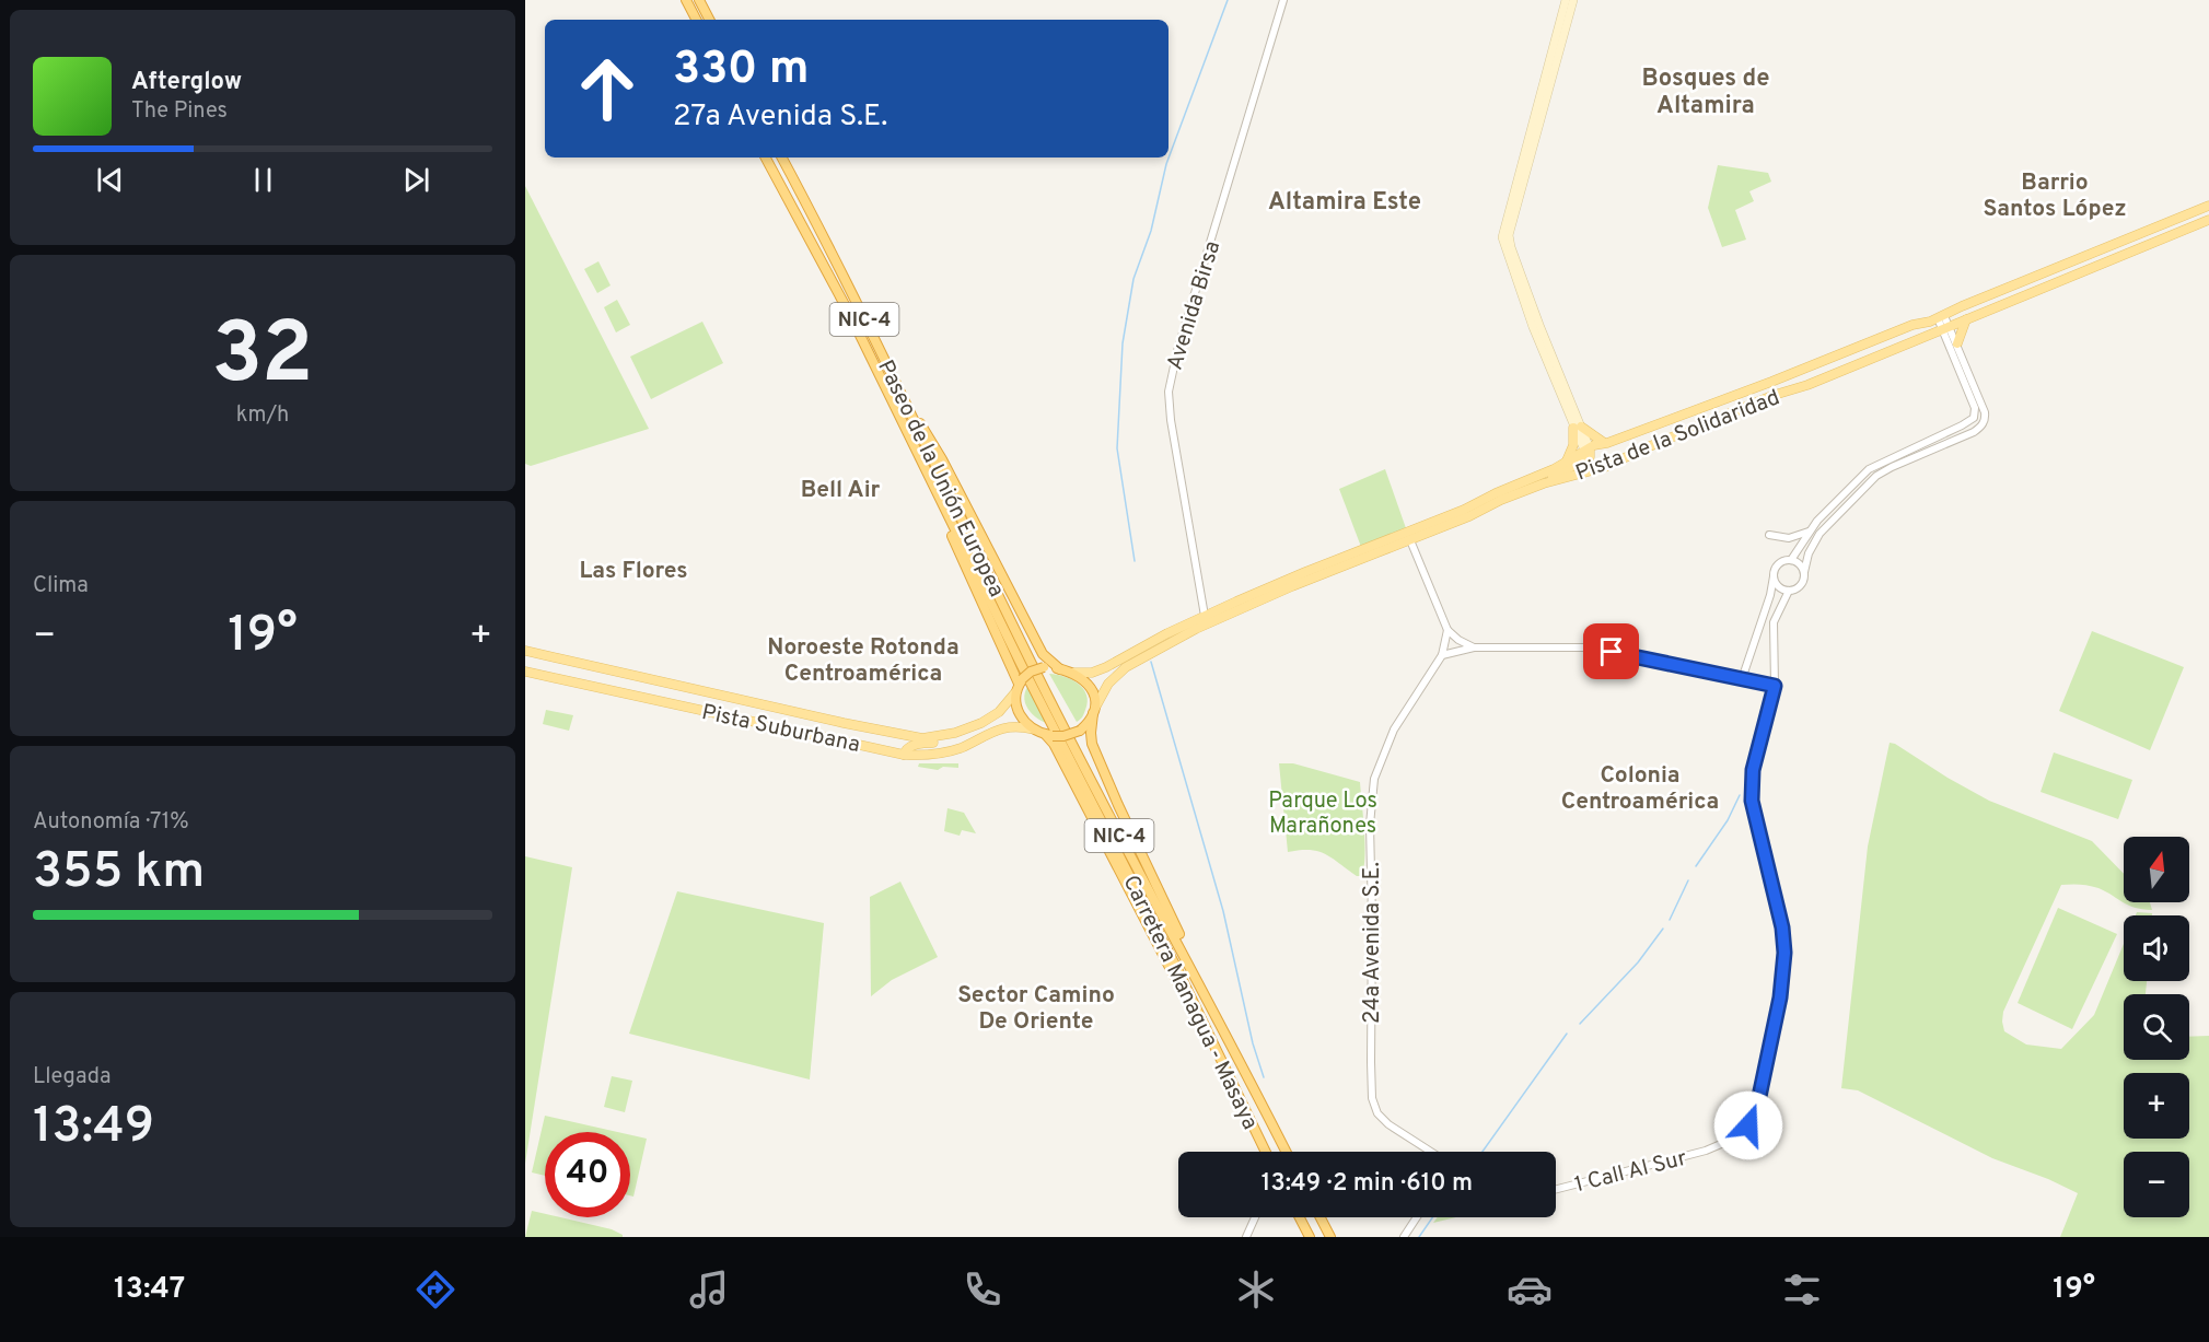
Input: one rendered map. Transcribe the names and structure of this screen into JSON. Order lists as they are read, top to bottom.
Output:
{
  "streets": {
    "highway": ["NIC-4", "Paseo de la Unión Europea", "Carretera Managua - Masaya"],
    "main road": ["Pista de la Solidaridad", "Pista Suburbana"],
    "street": ["Avenida Birsa", "24a Avenida S.E.", "1 Call Al Sur"]
  },
  "crossings": [
    ["Avenida Birsa", "Pista de la Solidaridad"],
    ["Pista de la Solidaridad", "Paseo de la Unión Europea"],
    ["Pista de la Solidaridad", "Pista Suburbana"],
    ["Pista de la Solidaridad", "Carretera Managua - Masaya"],
    ["Paseo de la Unión Europea", "Pista Suburbana"],
    ["Paseo de la Unión Europea", "Carretera Managua - Masaya"],
    ["Pista Suburbana", "Carretera Managua - Masaya"]
  ],
  "districts": [
    "Bosques de Altamira",
    "Barrio Santos López",
    "Altamira Este",
    "Bell Air",
    "Las Flores",
    "Noroeste Rotonda Centroamérica",
    "Colonia Centroamérica",
    "Sector Camino De Oriente"
  ],
  "parks": ["Parque Los Marañones"],
  "north": "top",
  "page": {
    "turn": ["330 m", "27a Avenida S.E."],
    "song": ["Afterglow", "The Pines"],
    "tile": [
      ["32", "km/h"],
      "Clima",
      ["Autonomía · 71%", "355 km"],
      ["Llegada", "13:49"]
    ],
    "heat": ["−", "19°", "+"],
    "map_buttons": ["+", "−"],
    "limit": "40",
    "trip": "13:49 · 2 min · 610 m",
    "tabs": ["13:47", "19°"]
  }
}
